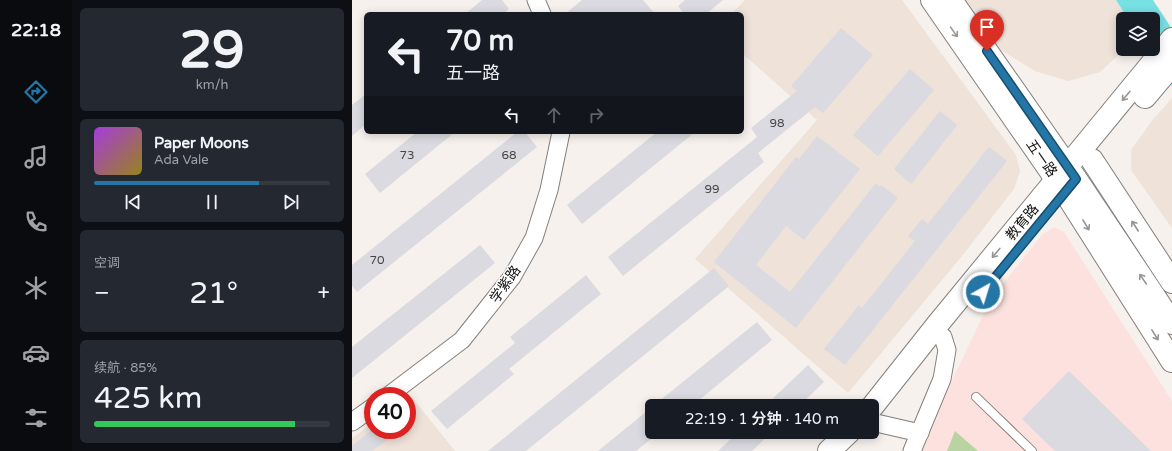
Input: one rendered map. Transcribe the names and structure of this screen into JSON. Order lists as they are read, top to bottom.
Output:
{
  "streets": {
    "main road": ["五一路", "教育路"],
    "street": ["学紫路"]
  },
  "crossings": [
    ["五一路", "教育路"]
  ],
  "house_numbers": [
    "98",
    "73",
    "68",
    "99",
    "70"
  ],
  "page": {
    "tabs": "22:18",
    "tile": [
      ["29", "km/h"],
      "空调",
      ["续航 · 85%", "425 km"]
    ],
    "turn": ["70 m", "五一路"],
    "song": ["Paper Moons", "Ada Vale"],
    "heat": ["−", "21°", "+"],
    "limit": "40",
    "trip": "22:19 · 1 分钟 · 140 m"
  }
}
